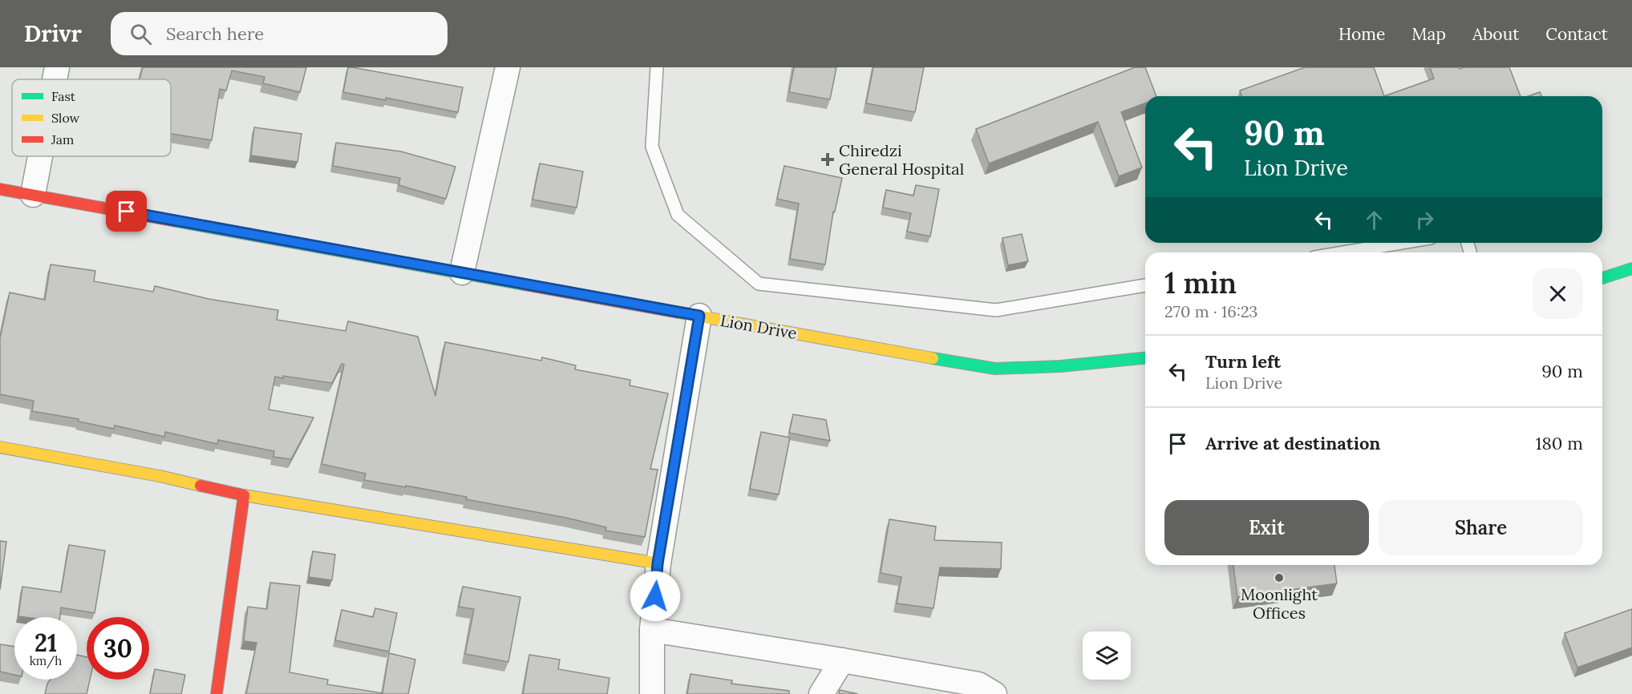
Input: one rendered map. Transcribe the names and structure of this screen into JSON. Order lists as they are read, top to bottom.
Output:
{
  "streets": {
    "street": ["Lion Drive"]
  },
  "places": {
    "health": ["Chiredzi General Hospital"],
    "other": ["Moonlight Offices"]
  },
  "legend": ["Fast", "Slow", "Jam"],
  "page": {
    "header": "Drivr",
    "search": "Search here",
    "nav": [
      "Home",
      "Map",
      "About",
      "Contact"
    ],
    "turn": ["90 m", "Lion Drive"],
    "heading": ["1 min", "270 m · 16:23"],
    "list": [
      {
        "name": "Turn left",
        "note": "Lion Drive",
        "value": "90 m"
      },
      {
        "name": "Arrive at destination",
        "value": "180 m"
      }
    ],
    "buttons": ["Exit", "Share"],
    "speed": "21 km/h",
    "limit": "30"
  }
}
